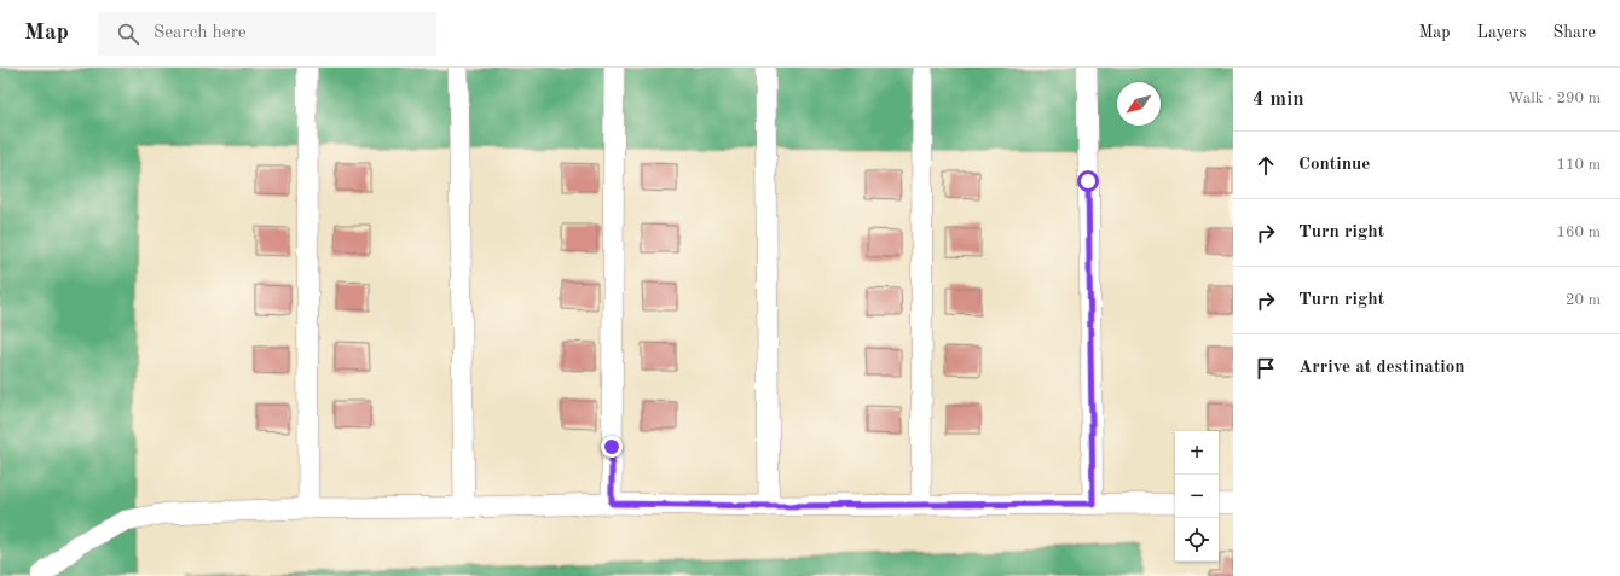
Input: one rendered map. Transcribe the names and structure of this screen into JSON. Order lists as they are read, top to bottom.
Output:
{
  "north": "bottom left",
  "page": {
    "header": "Map",
    "search": "Search here",
    "nav": ["Map", "Layers", "Share"],
    "heading": ["4 min", "Walk · 290 m"],
    "list": [
      ["Continue", "110 m"],
      ["Turn right", "160 m"],
      ["Turn right", "20 m"],
      "Arrive at destination"
    ],
    "map_buttons": ["+", "−"]
  }
}
